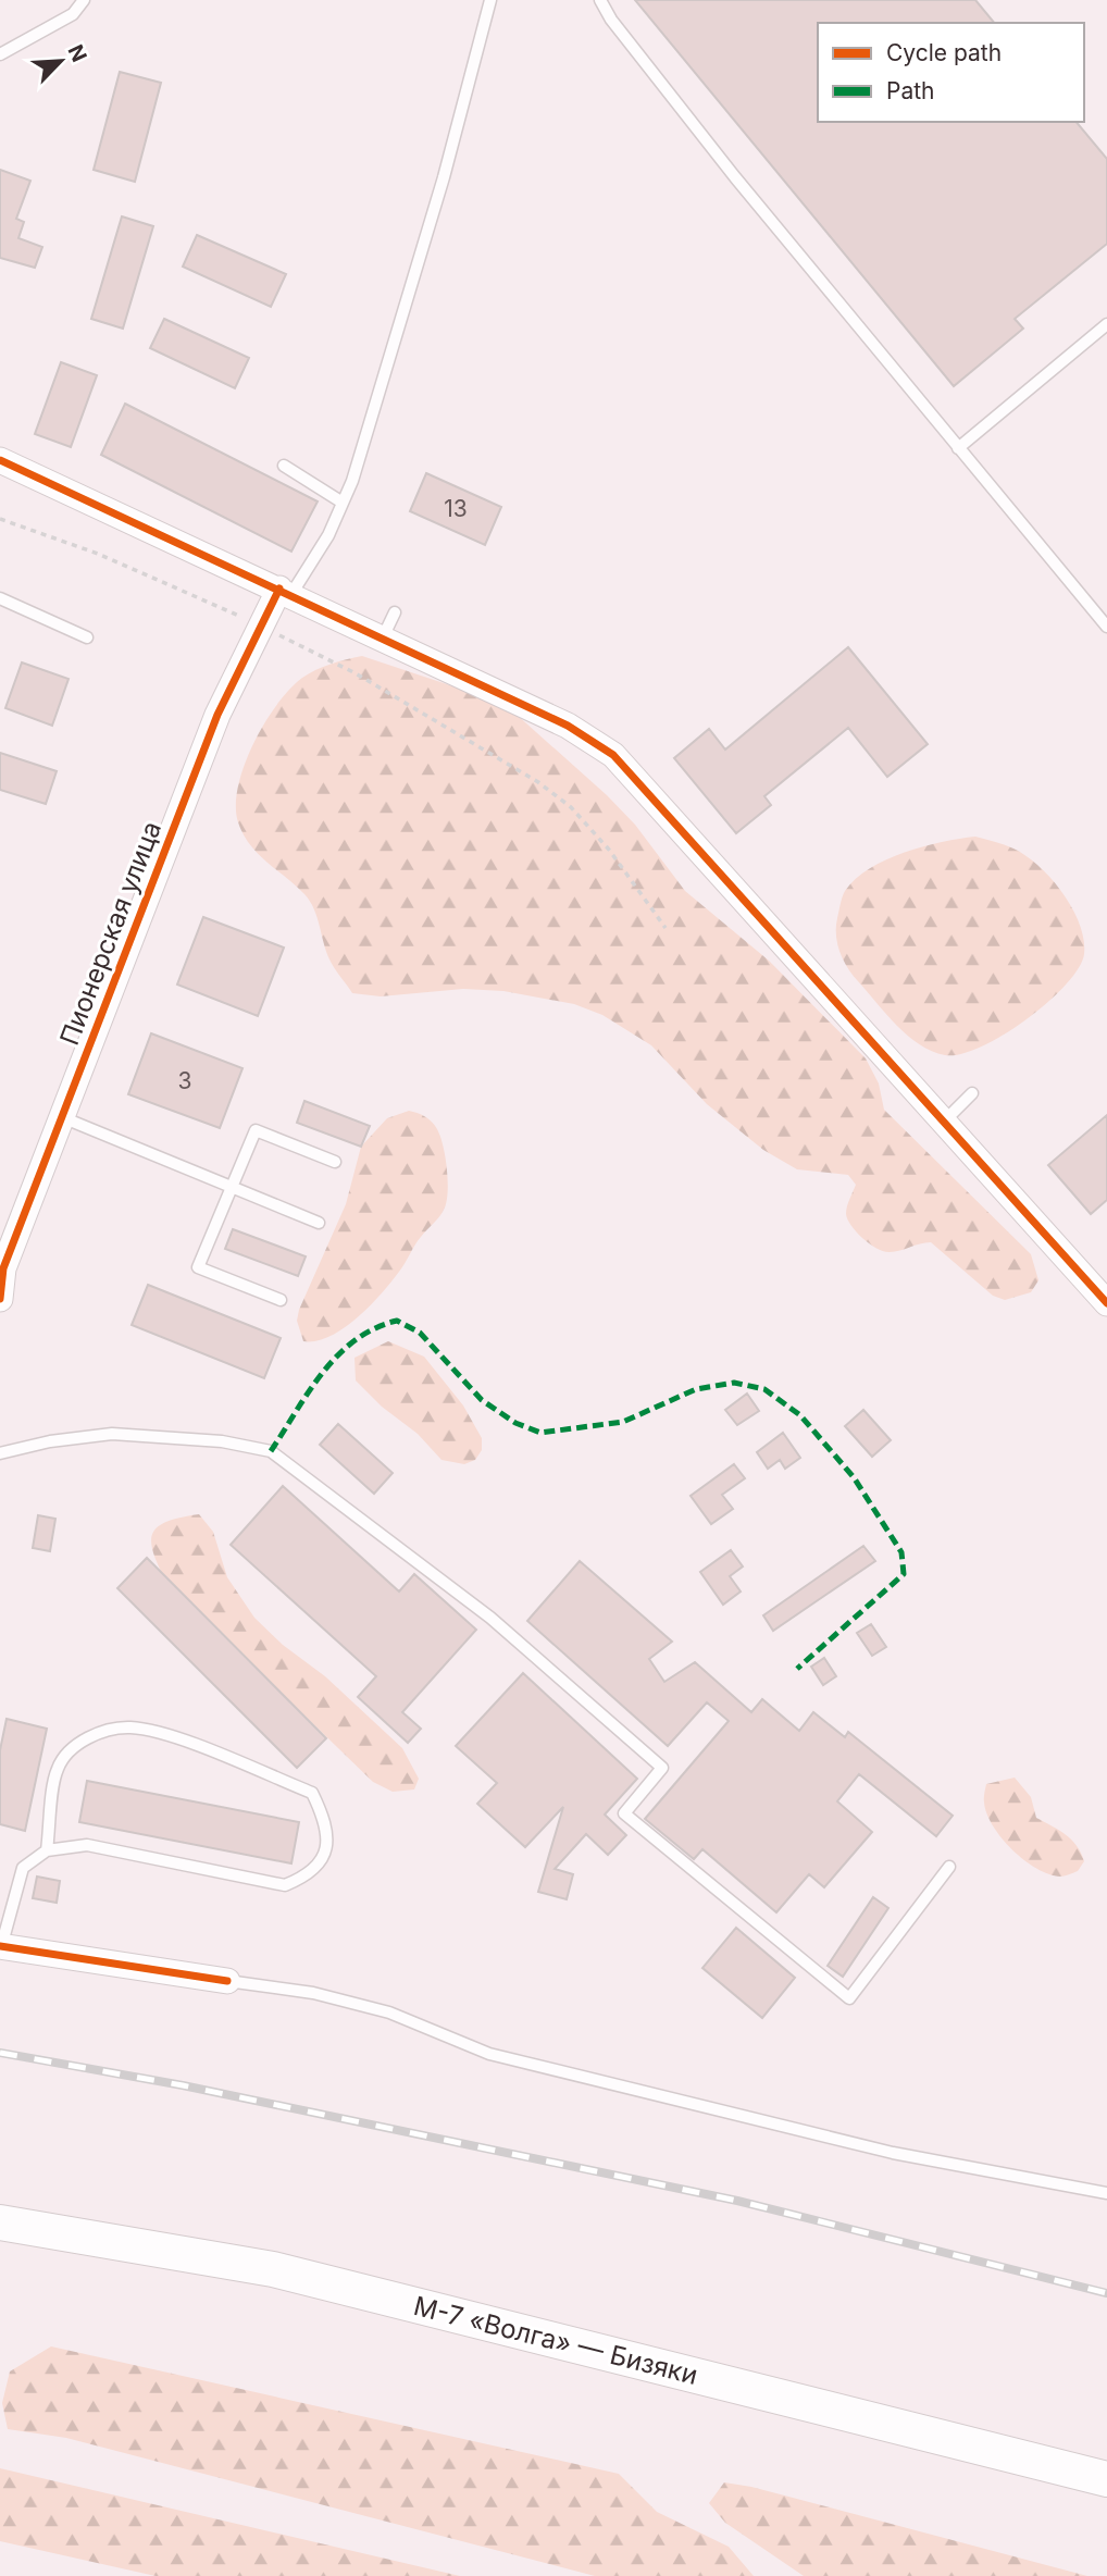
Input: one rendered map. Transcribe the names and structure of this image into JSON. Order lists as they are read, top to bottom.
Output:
{
  "streets": {
    "main road": ["М-7 «Волга» — Бизяки"],
    "street": ["Пионерская улица"]
  },
  "house_numbers": ["13", "3"],
  "legend": ["Cycle path", "Path"],
  "north": "top right"
}
